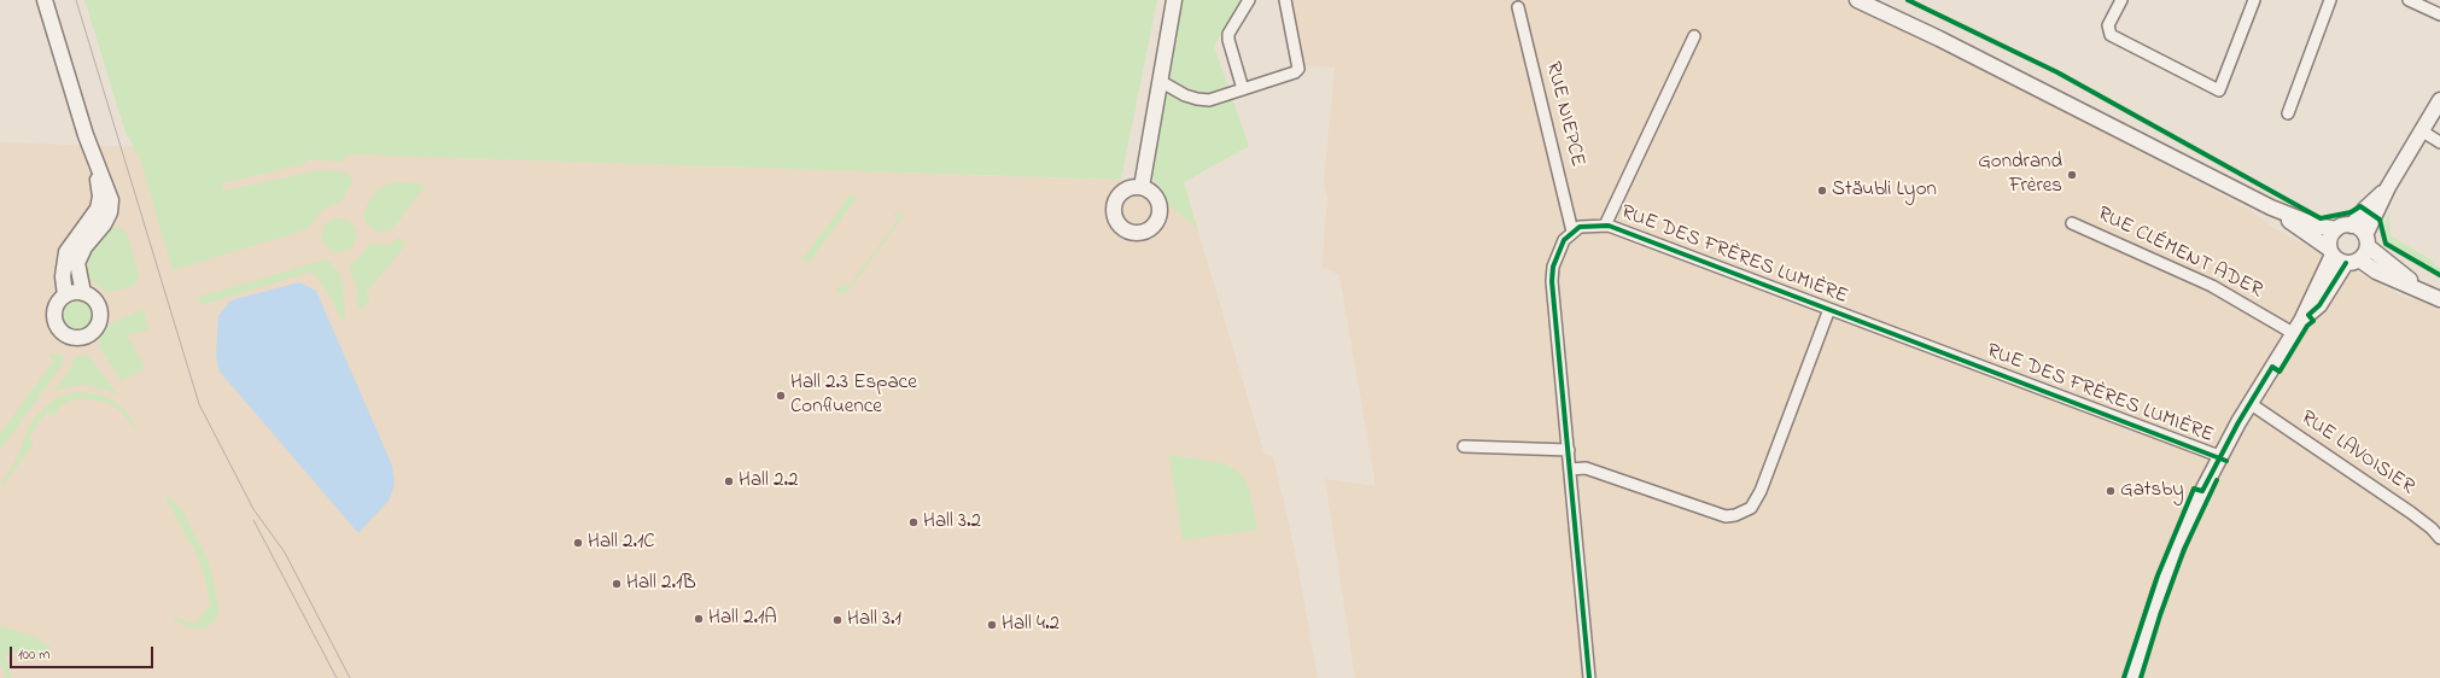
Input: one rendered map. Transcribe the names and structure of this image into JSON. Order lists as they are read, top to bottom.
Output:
{
  "streets": {
    "street": [
      "RUE NIEPCE",
      "RUE CLÉMENT ADER",
      "RUE DES FRÈRES LUMIÈRE",
      "RUE LAVOISIER"
    ]
  },
  "crossings": [
    ["RUE NIEPCE", "RUE DES FRÈRES LUMIÈRE"]
  ],
  "places": [
    "Gondrand Frères",
    "Stäubli Lyon",
    "Hall 2.3 Espace Confluence",
    "Hall 2.2",
    "Gatsby",
    "Hall 3.2",
    "Hall 2.1C",
    "Hall 2.1B",
    "Hall 2.1A",
    "Hall 3.1",
    "Hall 4.2"
  ],
  "scale_bar": "100 m"
}
